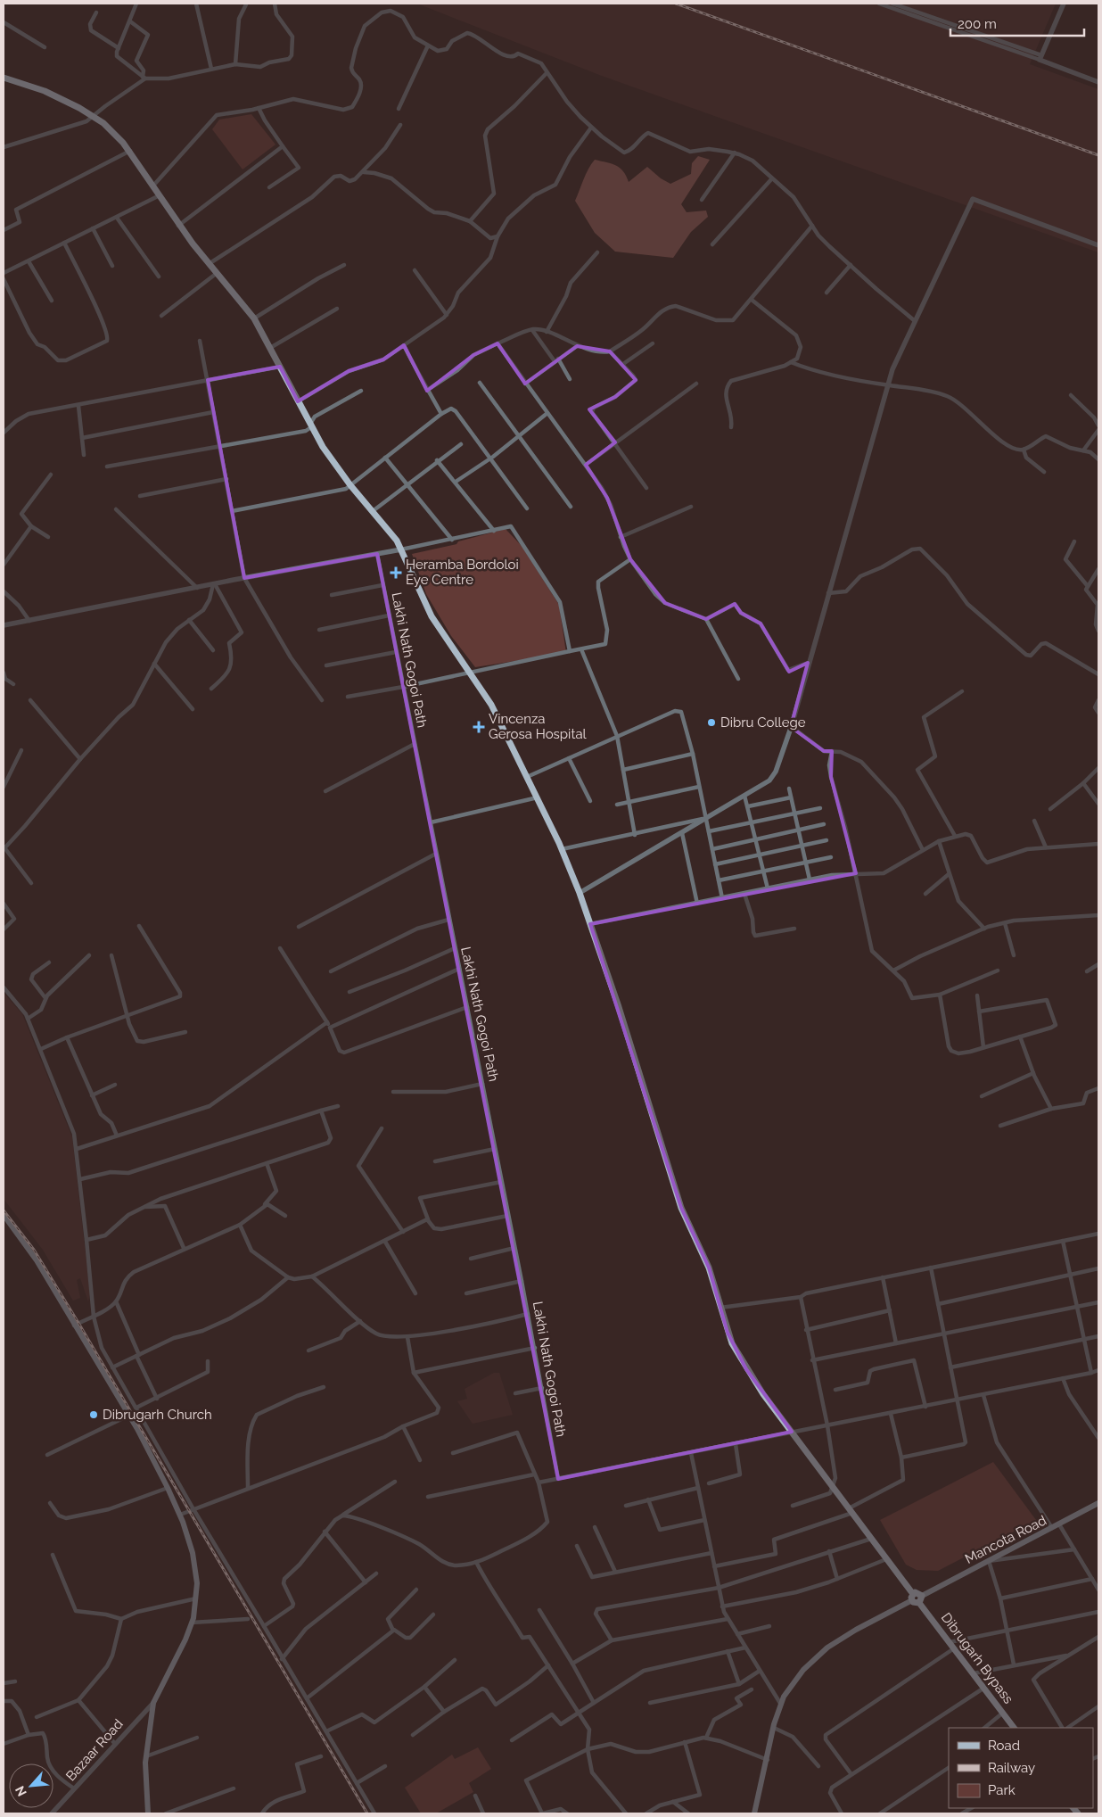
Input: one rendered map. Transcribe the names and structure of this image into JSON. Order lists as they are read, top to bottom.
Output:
{
  "streets": {
    "main road": ["Mancota Road", "Dibrugarh Bypass"],
    "street": ["Lakhi Nath Gogoi Path", "Bazaar Road"]
  },
  "places": {
    "health": ["Heramba Bordoloi Eye Centre", "Vincenza Gerosa Hospital"],
    "other": ["Dibru College", "Dibrugarh Church"]
  },
  "legend": ["Road", "Railway", "Park"],
  "scale_bar": "200 m",
  "north": "bottom left"
}
